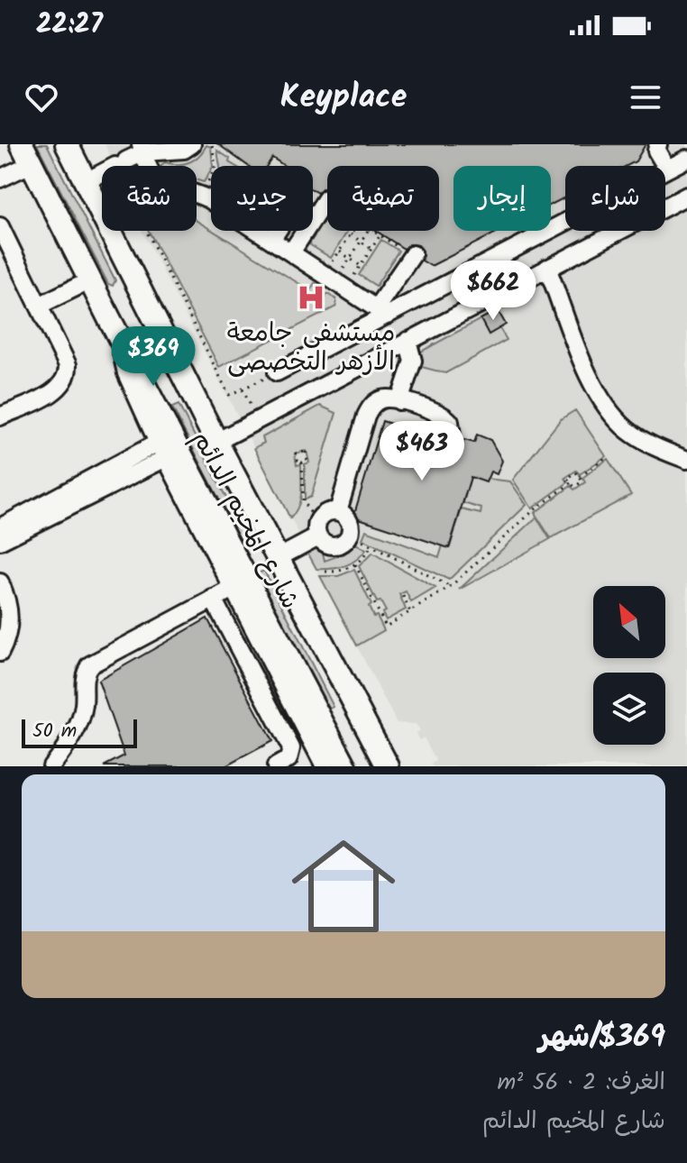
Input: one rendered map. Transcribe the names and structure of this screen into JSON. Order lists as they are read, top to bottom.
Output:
{
  "streets": {
    "main road": ["شارع المخيم الدائم"]
  },
  "places": {
    "hospital": ["مستشفى جامعة الأزهر التخصصى"]
  },
  "scale_bar": "50 m",
  "north": "top left",
  "page": {
    "status": "22:27",
    "header": "Keyplace",
    "chip": [
      "شراء",
      "إيجار",
      "تصفية",
      "جديد",
      "شقة"
    ],
    "price": ["$662", "$369", "$463"],
    "scale": "50 m",
    "list": [
      {
        "name": "$369/شهر",
        "note": "الغرف: 2 · 56 m² · شارع المخيم الدائم"
      }
    ]
  }
}
